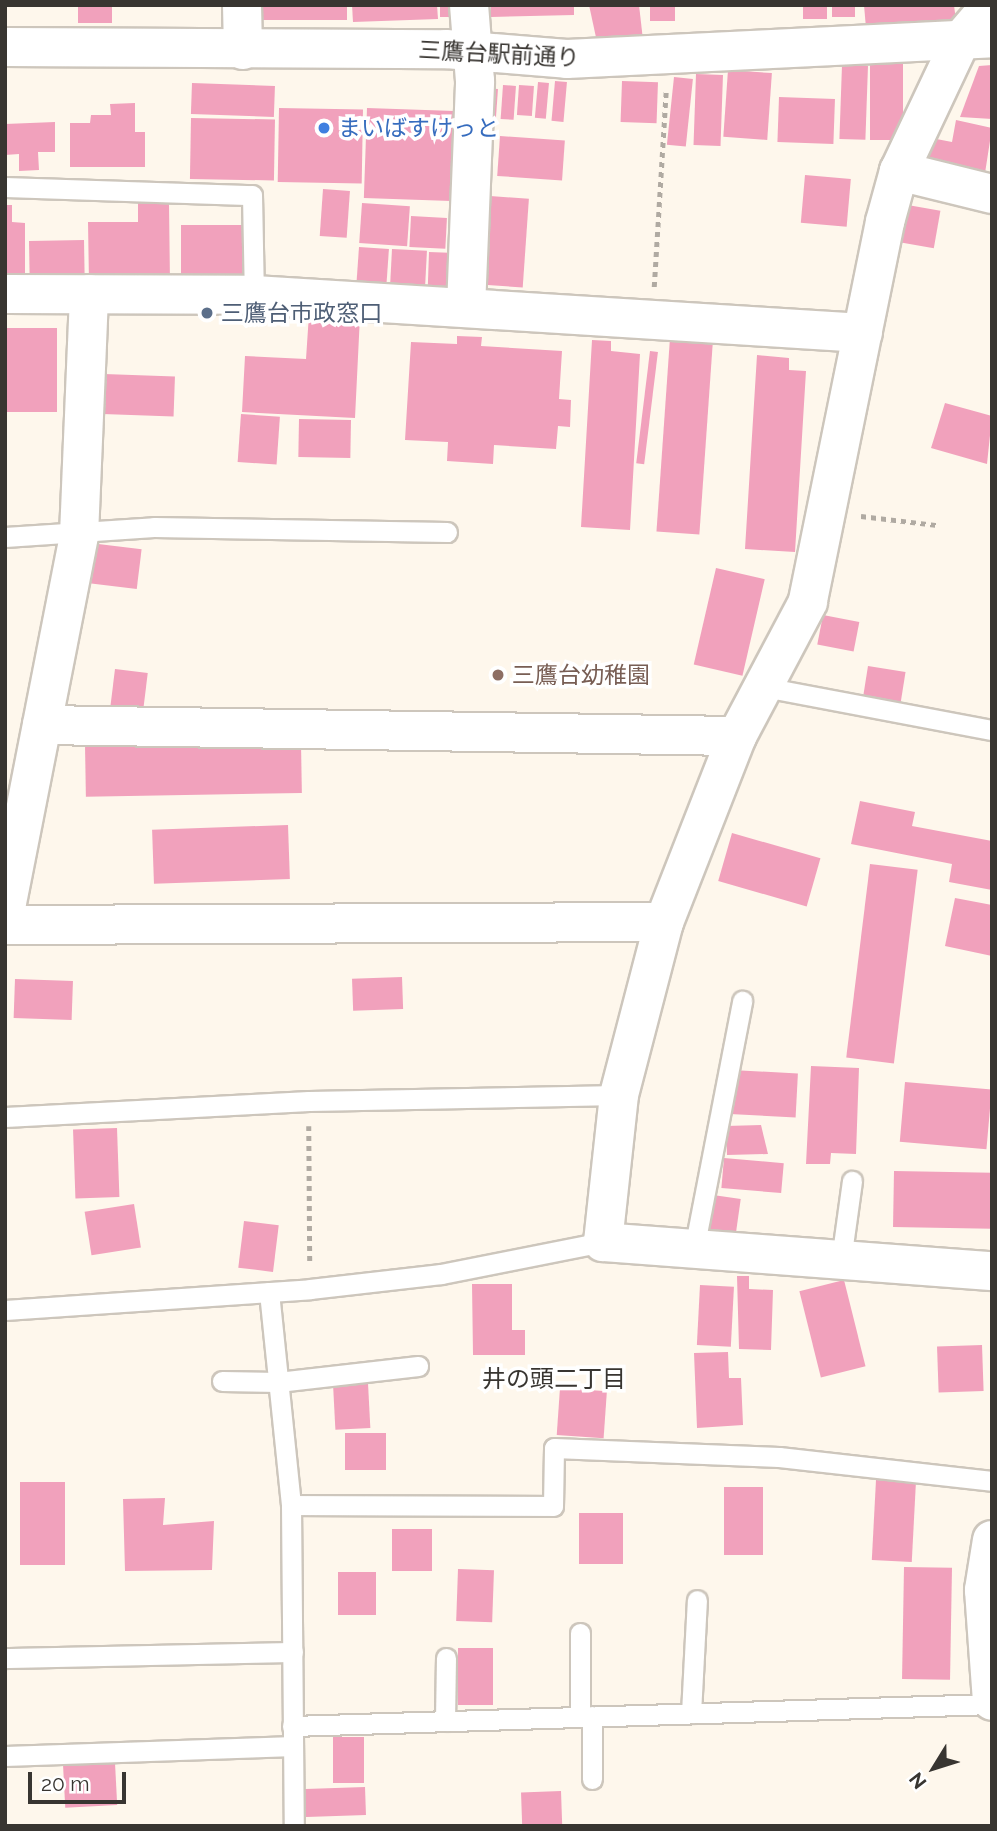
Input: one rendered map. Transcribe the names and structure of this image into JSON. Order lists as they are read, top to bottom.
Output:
{
  "streets": {
    "street": ["三鷹台駅前通り"]
  },
  "districts": ["井の頭二丁目"],
  "places": ["まいばすけっと", "三鷹台市政窓口", "三鷹台幼稚園"],
  "scale_bar": "20 m",
  "north": "bottom left"
}
